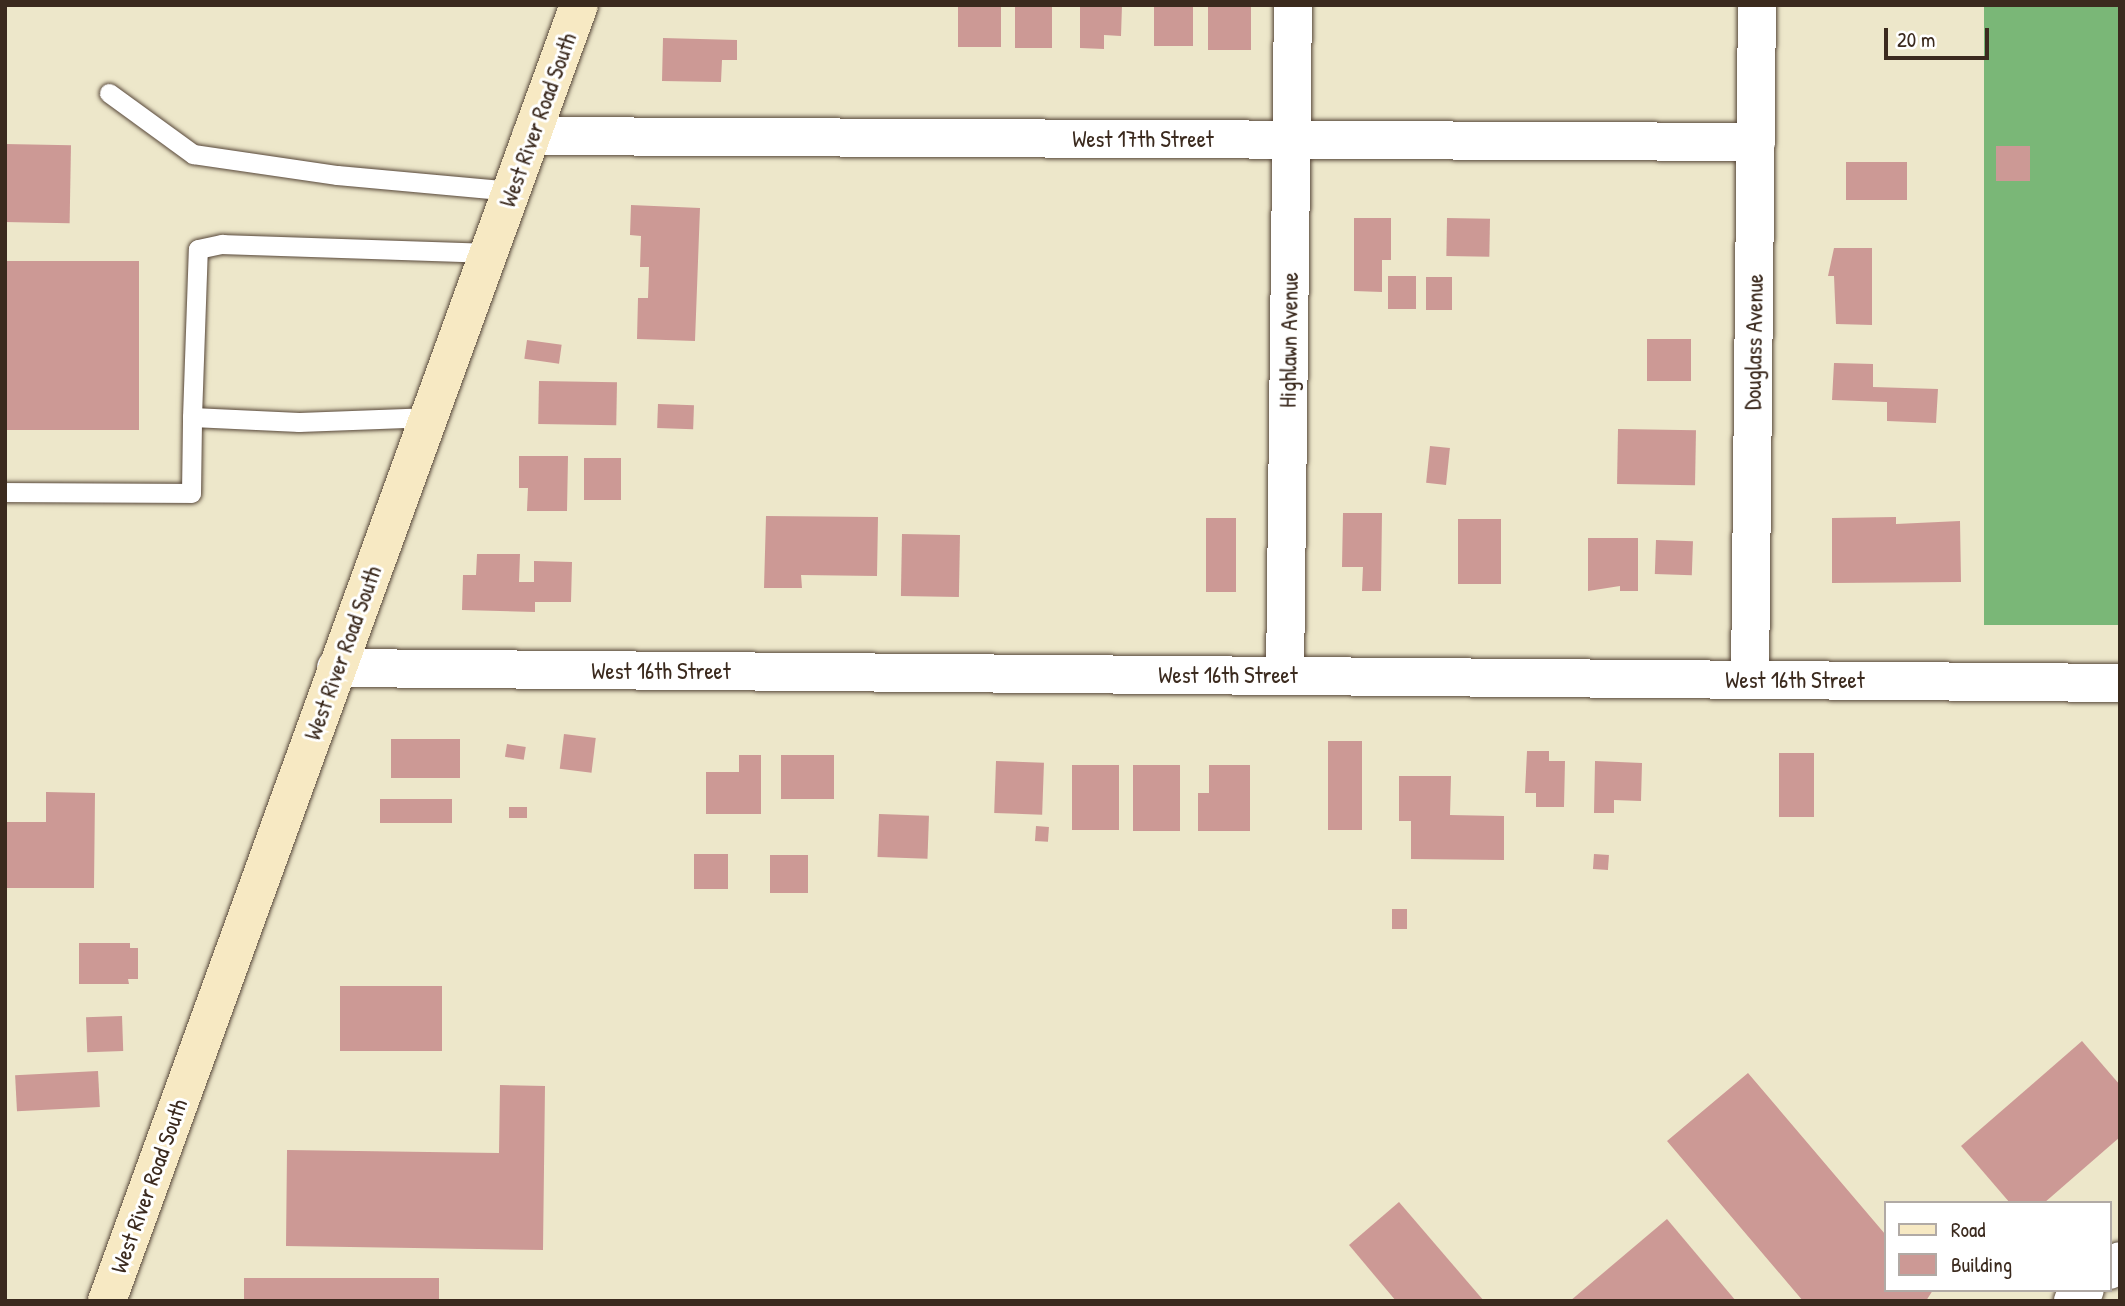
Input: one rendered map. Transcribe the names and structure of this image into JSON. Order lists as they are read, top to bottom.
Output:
{
  "streets": {
    "main road": ["West River Road South"],
    "street": [
      "West 17th Street",
      "Highlawn Avenue",
      "Douglass Avenue",
      "West 16th Street"
    ]
  },
  "crossings": [
    ["West River Road South", "West 17th Street"],
    ["West River Road South", "West 16th Street"],
    ["West 17th Street", "Highlawn Avenue"],
    ["West 17th Street", "Douglass Avenue"],
    ["Highlawn Avenue", "West 16th Street"],
    ["Douglass Avenue", "West 16th Street"]
  ],
  "legend": ["Road", "Building"],
  "scale_bar": "20 m"
}
